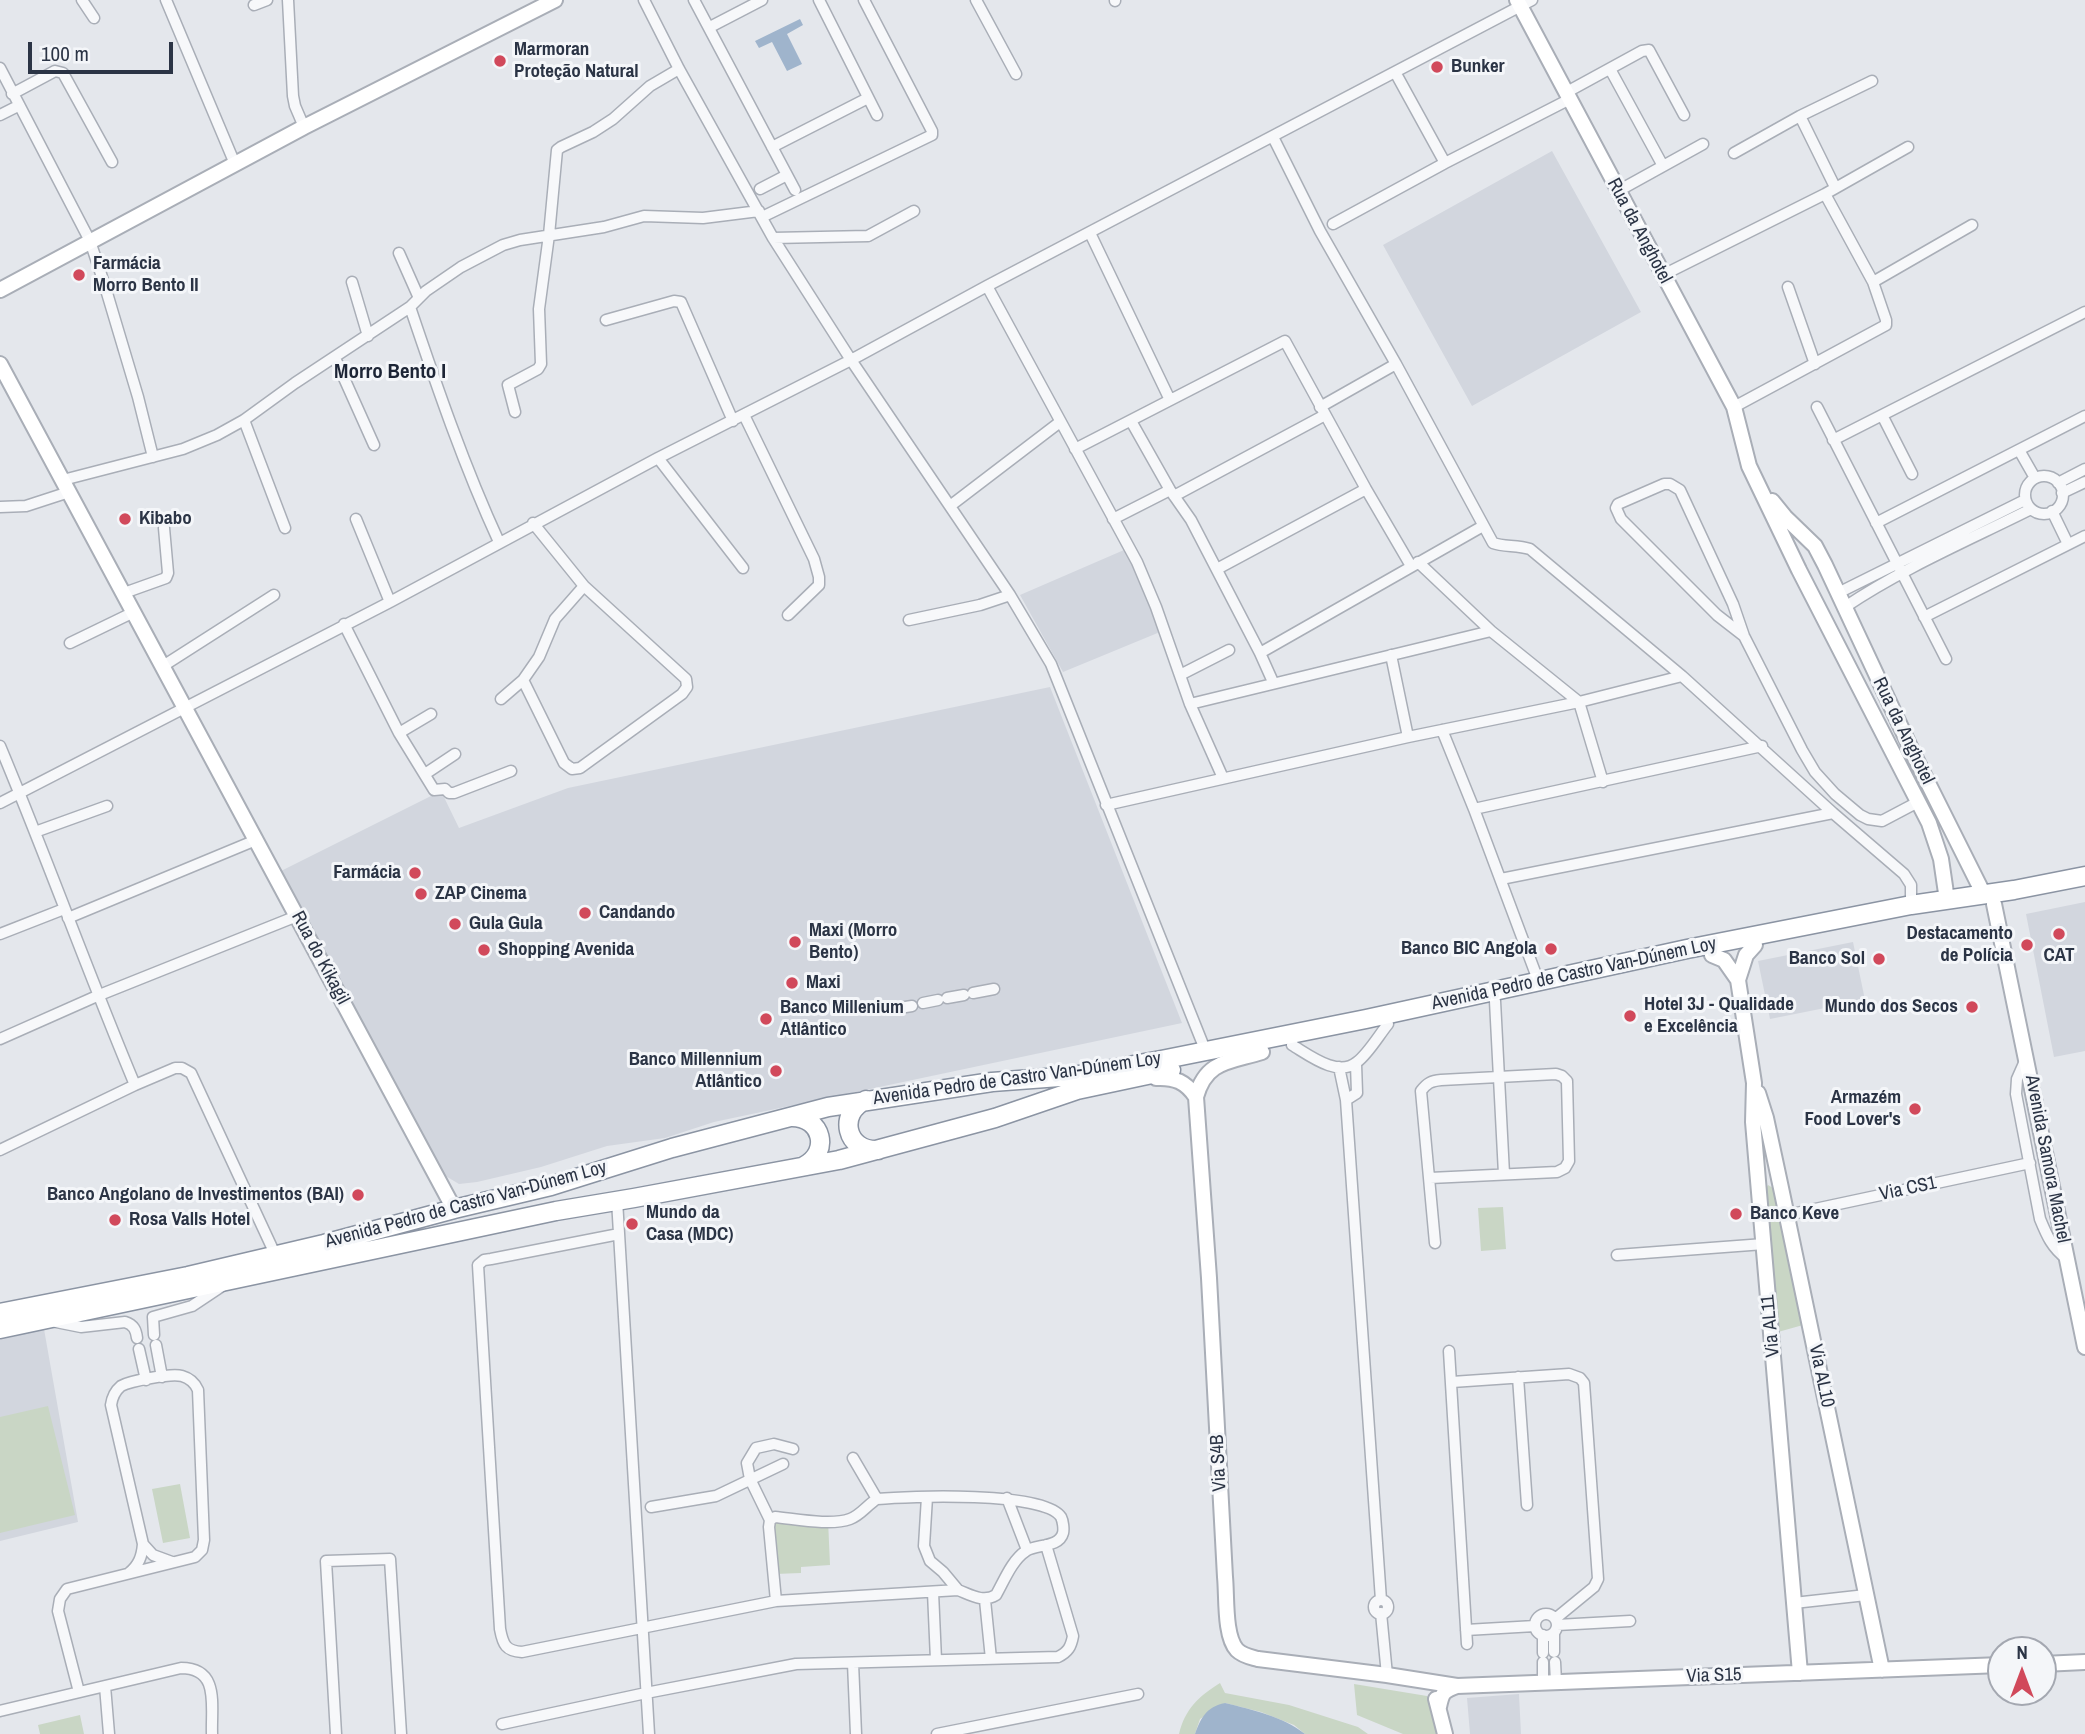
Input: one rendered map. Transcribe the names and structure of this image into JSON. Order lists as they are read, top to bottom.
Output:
{
  "streets": {
    "highway": ["Avenida Pedro de Castro Van-Dúnem Loy"],
    "street": [
      "Rua da Anghotel",
      "Rua do Kikagil",
      "Avenida Samora Machel",
      "Via CS1",
      "Via AL11",
      "Via AL10",
      "Via S4B",
      "Via S15"
    ]
  },
  "crossings": [
    ["Rua da Anghotel", "Avenida Pedro de Castro Van-Dúnem Loy"],
    ["Rua da Anghotel", "Avenida Samora Machel"],
    ["Rua do Kikagil", "Avenida Pedro de Castro Van-Dúnem Loy"],
    ["Via CS1", "Via AL10"],
    ["Via AL11", "Via AL10"],
    ["Via AL11", "Via S15"],
    ["Via AL10", "Via S15"],
    ["Via S4B", "Via S15"]
  ],
  "districts": ["Morro Bento I"],
  "places": [
    "Marmoran Proteção Natural",
    "Bunker",
    "Farmácia Morro Bento II",
    "Kibabo",
    "Farmácia",
    "ZAP Cinema",
    "Candando",
    "Gula Gula",
    "CAT",
    "Maxi (Morro Bento)",
    "Destacamento de Polícia",
    "Banco BIC Angola",
    "Shopping Avenida",
    "Banco Sol",
    "Maxi",
    "Mundo dos Secos",
    "Hotel 3J - Qualidade e Excelência",
    "Banco Millenium Atlântico",
    "Banco Millennium Atlântico",
    "Armazém Food Lover's",
    "Banco Angolano de Investimentos (BAI)",
    "Banco Keve",
    "Rosa Valls Hotel",
    "Mundo da Casa (MDC)"
  ],
  "scale_bar": "100 m",
  "north": "top"
}
